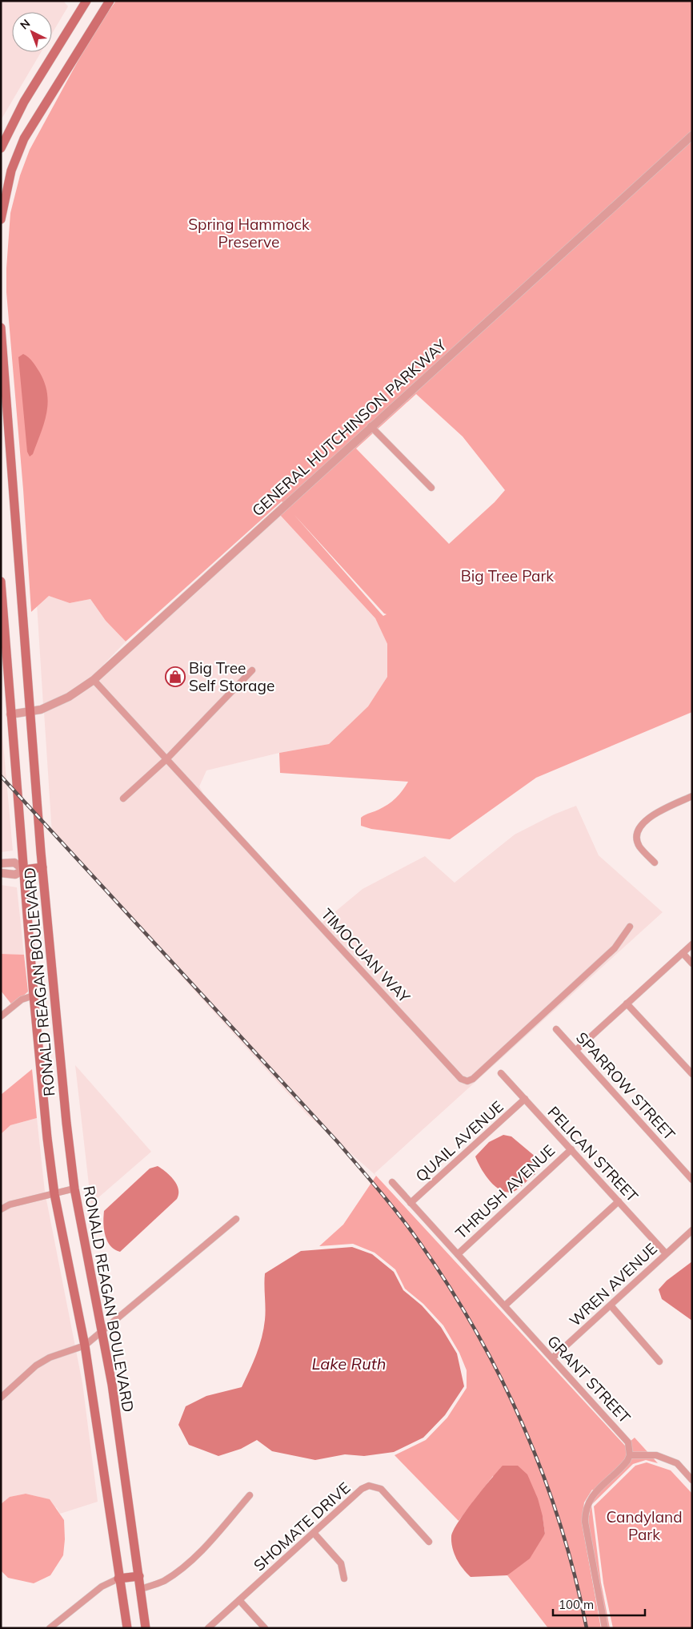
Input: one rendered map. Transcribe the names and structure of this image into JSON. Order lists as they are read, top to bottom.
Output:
{
  "streets": {
    "main road": ["RONALD REAGAN BOULEVARD"],
    "street": [
      "GENERAL HUTCHINSON PARKWAY",
      "TIMOCUAN WAY",
      "SPARROW STREET",
      "QUAIL AVENUE",
      "PELICAN STREET",
      "THRUSH AVENUE",
      "WREN AVENUE",
      "GRANT STREET",
      "SHOMATE DRIVE"
    ]
  },
  "crossings": [
    ["GENERAL HUTCHINSON PARKWAY", "TIMOCUAN WAY"],
    ["GENERAL HUTCHINSON PARKWAY", "RONALD REAGAN BOULEVARD"],
    ["QUAIL AVENUE", "PELICAN STREET"],
    ["QUAIL AVENUE", "GRANT STREET"],
    ["PELICAN STREET", "THRUSH AVENUE"],
    ["PELICAN STREET", "WREN AVENUE"],
    ["THRUSH AVENUE", "GRANT STREET"],
    ["WREN AVENUE", "GRANT STREET"]
  ],
  "water": ["Lake Ruth"],
  "parks": ["Spring Hammock Preserve", "Big Tree Park", "Candyland Park"],
  "places": {
    "shop": ["Big Tree Self Storage"]
  },
  "scale_bar": "100 m",
  "north": "top left"
}
